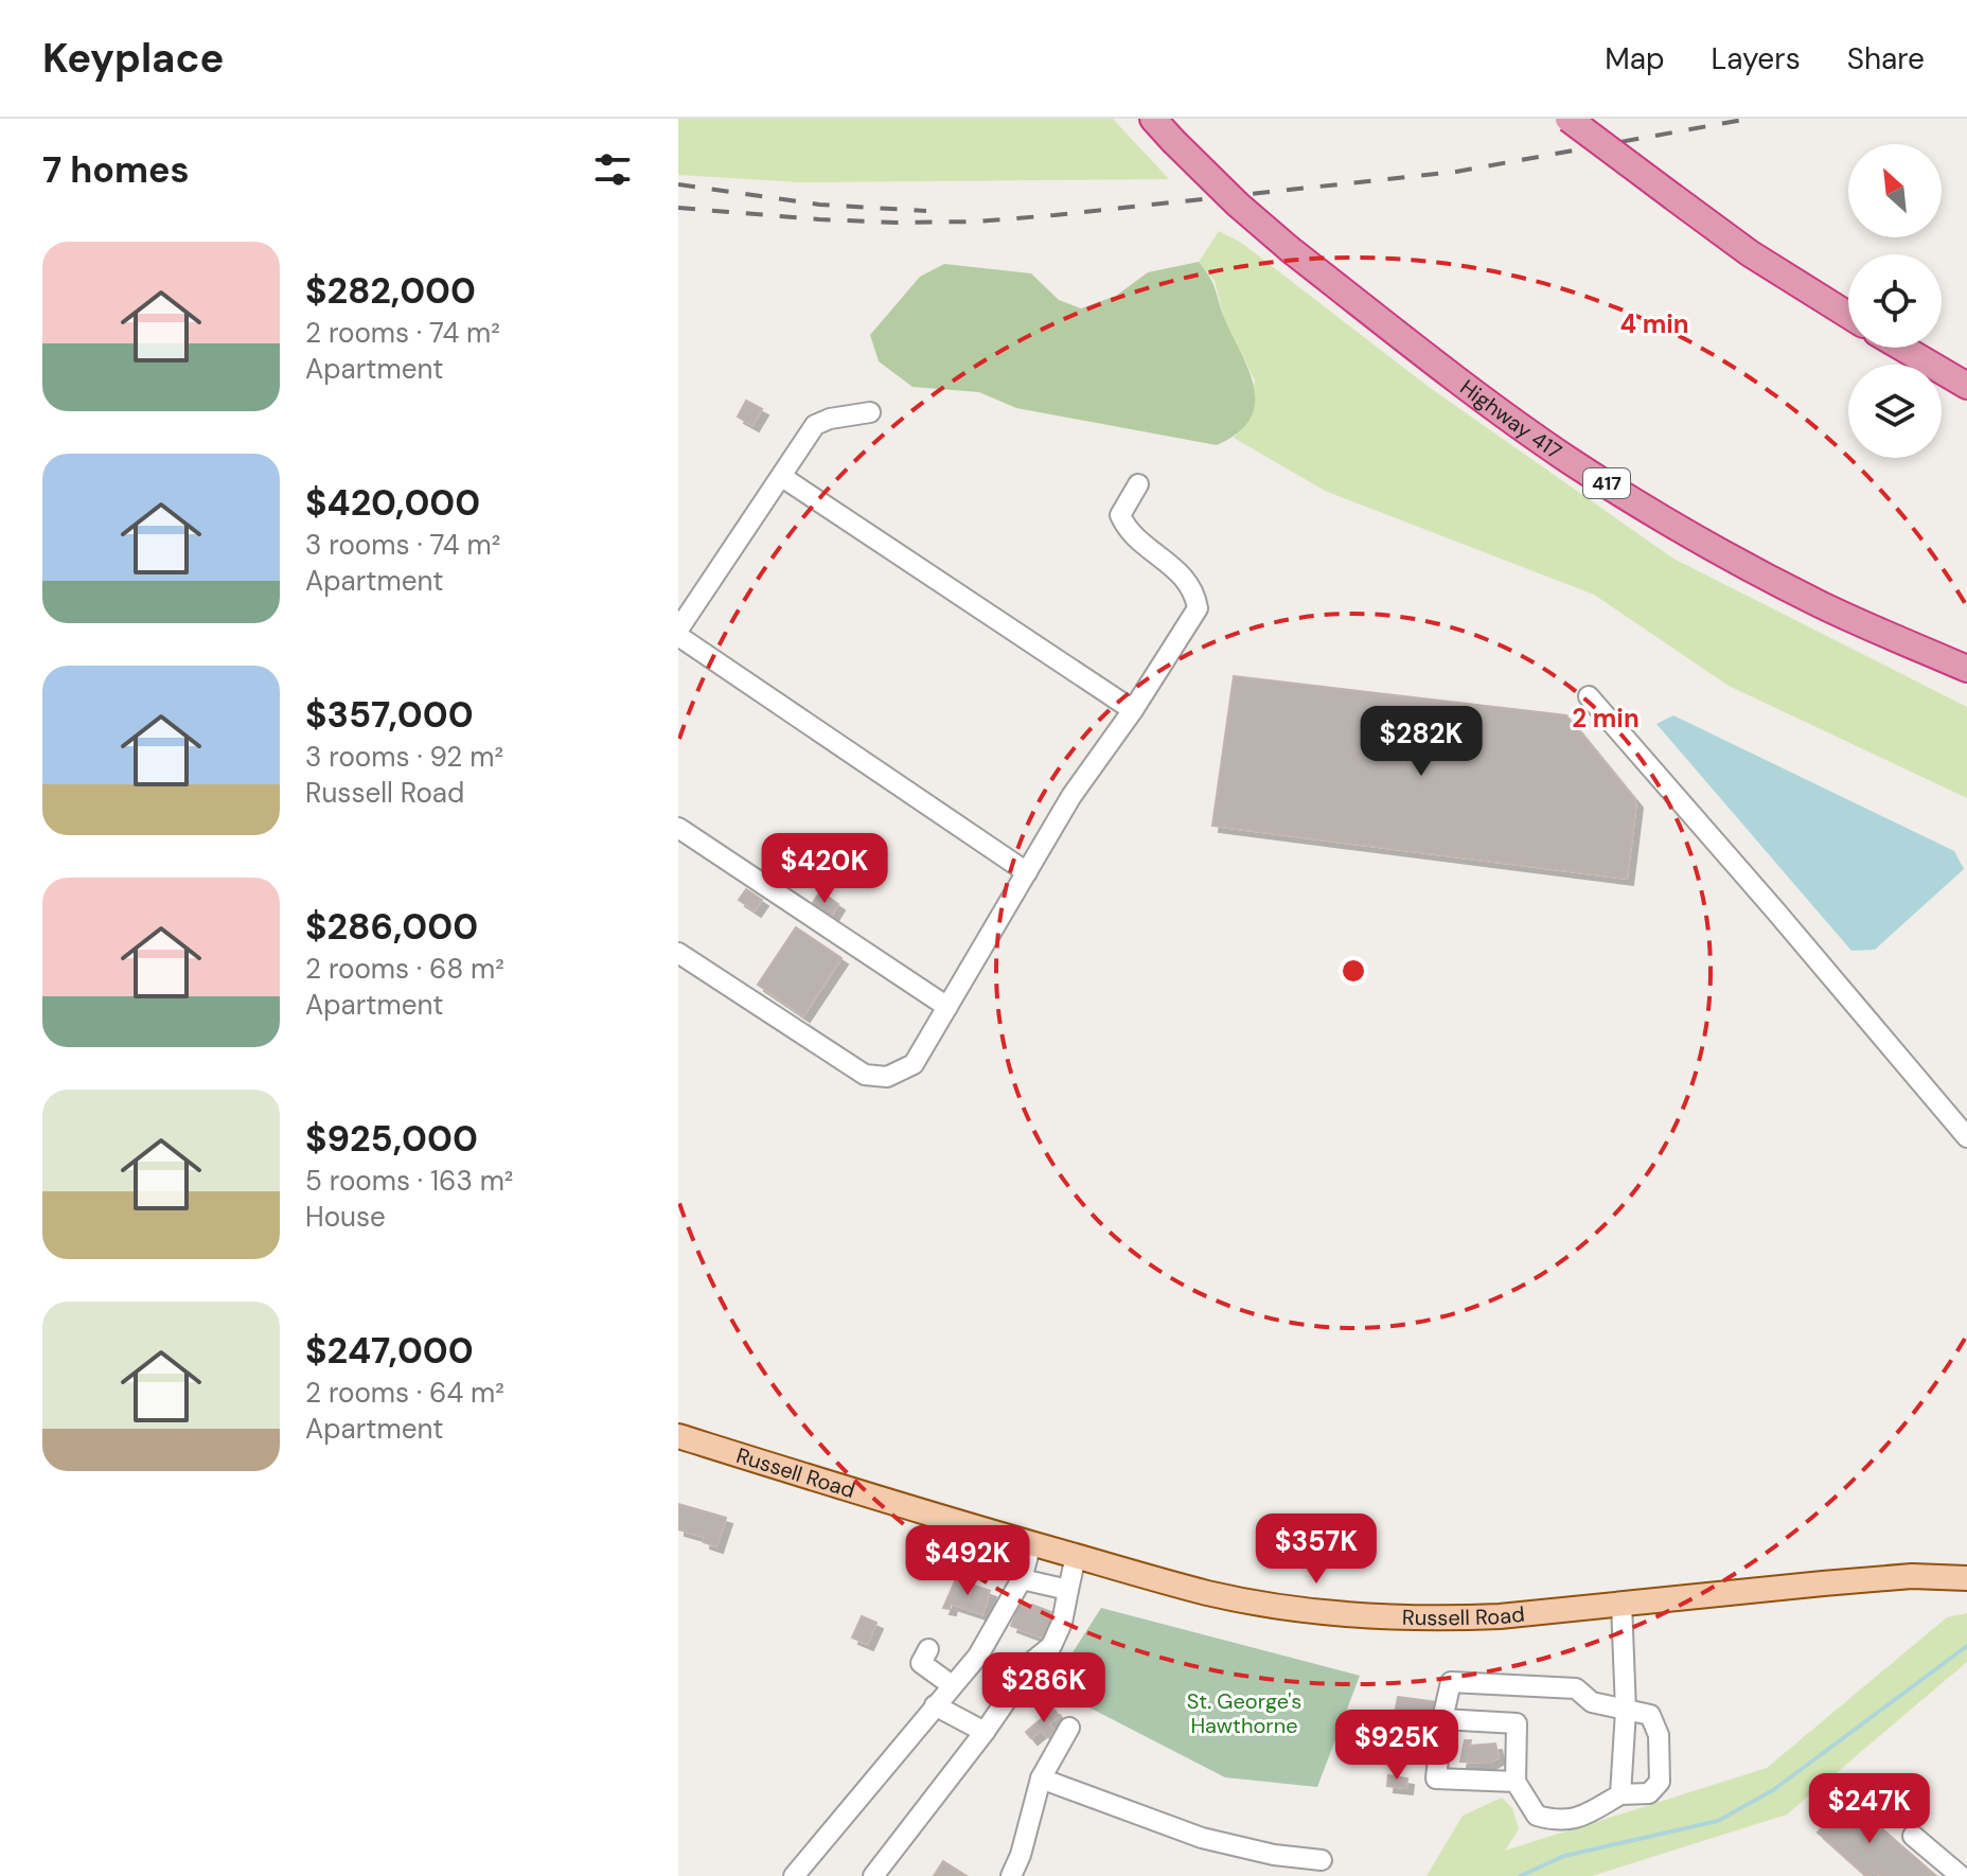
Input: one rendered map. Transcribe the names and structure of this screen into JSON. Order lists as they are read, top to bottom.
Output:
{
  "streets": {
    "highway": ["Highway 417", "417"],
    "main road": ["Russell Road"]
  },
  "parks": ["St. George's Hawthorne"],
  "north": "top left",
  "page": {
    "header": "Keyplace",
    "nav": ["Map", "Layers", "Share"],
    "heading": "7 homes",
    "list": [
      {
        "name": "$282,000",
        "note": "2 rooms · 74 m² · Apartment"
      },
      {
        "name": "$420,000",
        "note": "3 rooms · 74 m² · Apartment"
      },
      {
        "name": "$357,000",
        "note": "3 rooms · 92 m² · Russell Road"
      },
      {
        "name": "$286,000",
        "note": "2 rooms · 68 m² · Apartment"
      },
      {
        "name": "$925,000",
        "note": "5 rooms · 163 m² · House"
      },
      {
        "name": "$247,000",
        "note": "2 rooms · 64 m² · Apartment"
      }
    ],
    "price": [
      "$282K",
      "$420K",
      "$357K",
      "$492K",
      "$286K",
      "$925K",
      "$247K"
    ]
  },
  "rings": ["4 min", "2 min"]
}
